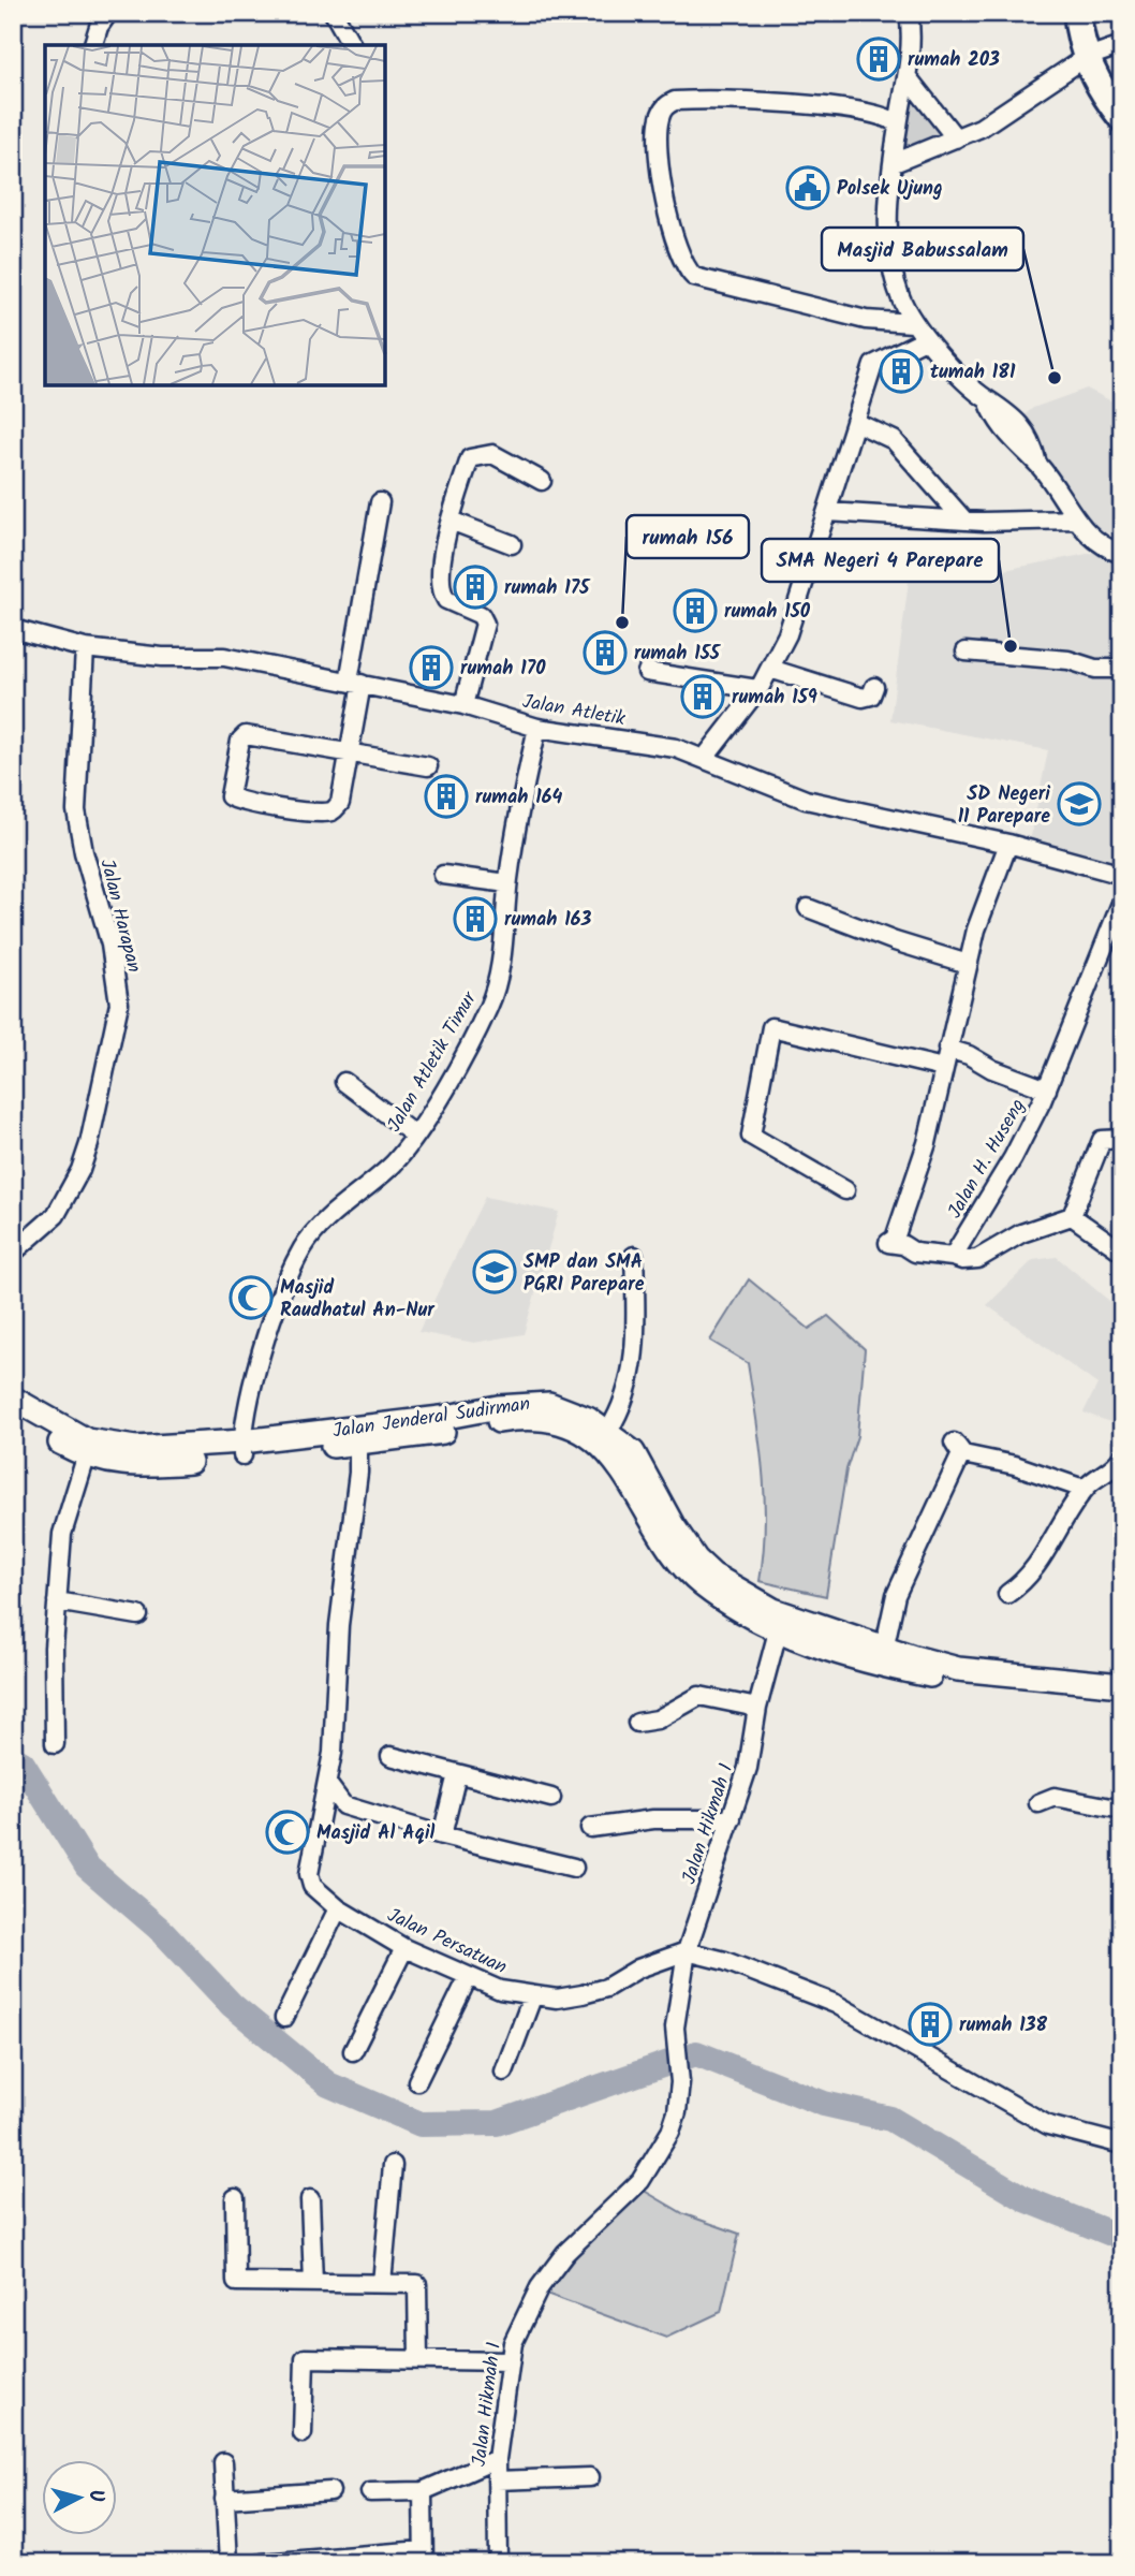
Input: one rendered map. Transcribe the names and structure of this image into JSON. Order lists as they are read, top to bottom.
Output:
{
  "streets": {
    "main road": ["Jalan Jenderal Sudirman"],
    "street": [
      "Jalan Atletik",
      "Jalan Harapan",
      "Jalan Atletik Timur",
      "Jalan H. Huseng",
      "Jalan Hikmah 1",
      "Jalan Persatuan"
    ]
  },
  "crossings": [
    ["Jalan Atletik", "Jalan Harapan"],
    ["Jalan Atletik", "Jalan Atletik Timur"],
    ["Jalan Atletik Timur", "Jalan Jenderal Sudirman"],
    ["Jalan Jenderal Sudirman", "Jalan Hikmah 1"],
    ["Jalan Jenderal Sudirman", "Jalan Persatuan"],
    ["Jalan Hikmah 1", "Jalan Persatuan"]
  ],
  "places": {
    "building": [
      "rumah 203",
      "tumah 181",
      "rumah 175",
      "rumah 150",
      "rumah 155",
      "rumah 170",
      "rumah 159",
      "rumah 164",
      "rumah 163",
      "rumah 138"
    ],
    "public building": ["Polsek Ujung"],
    "other": ["Masjid Babussalam", "rumah 156", "SMA Negeri 4 Parepare"],
    "school or university": ["SD Negeri 11 Parepare", "SMP dan SMA PGRI Parepare"],
    "mosque": ["Masjid Raudhatul An-Nur", "Masjid Al Aqil"]
  },
  "north": "right"
}
